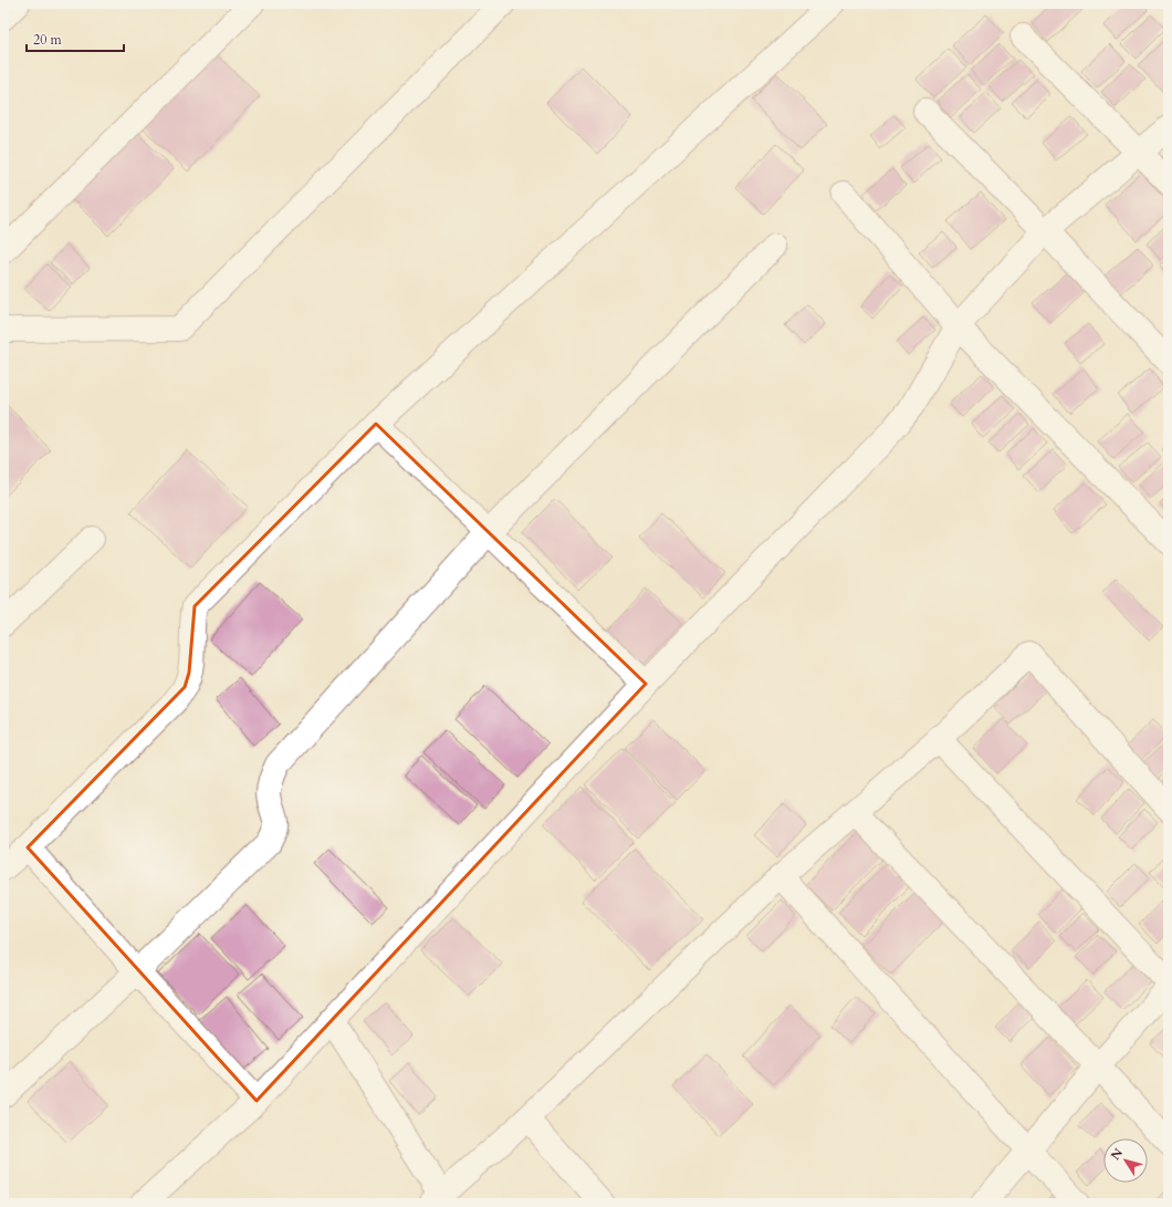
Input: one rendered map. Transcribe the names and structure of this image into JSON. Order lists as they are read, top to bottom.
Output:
{
  "scale_bar": "20 m",
  "north": "top left"
}
